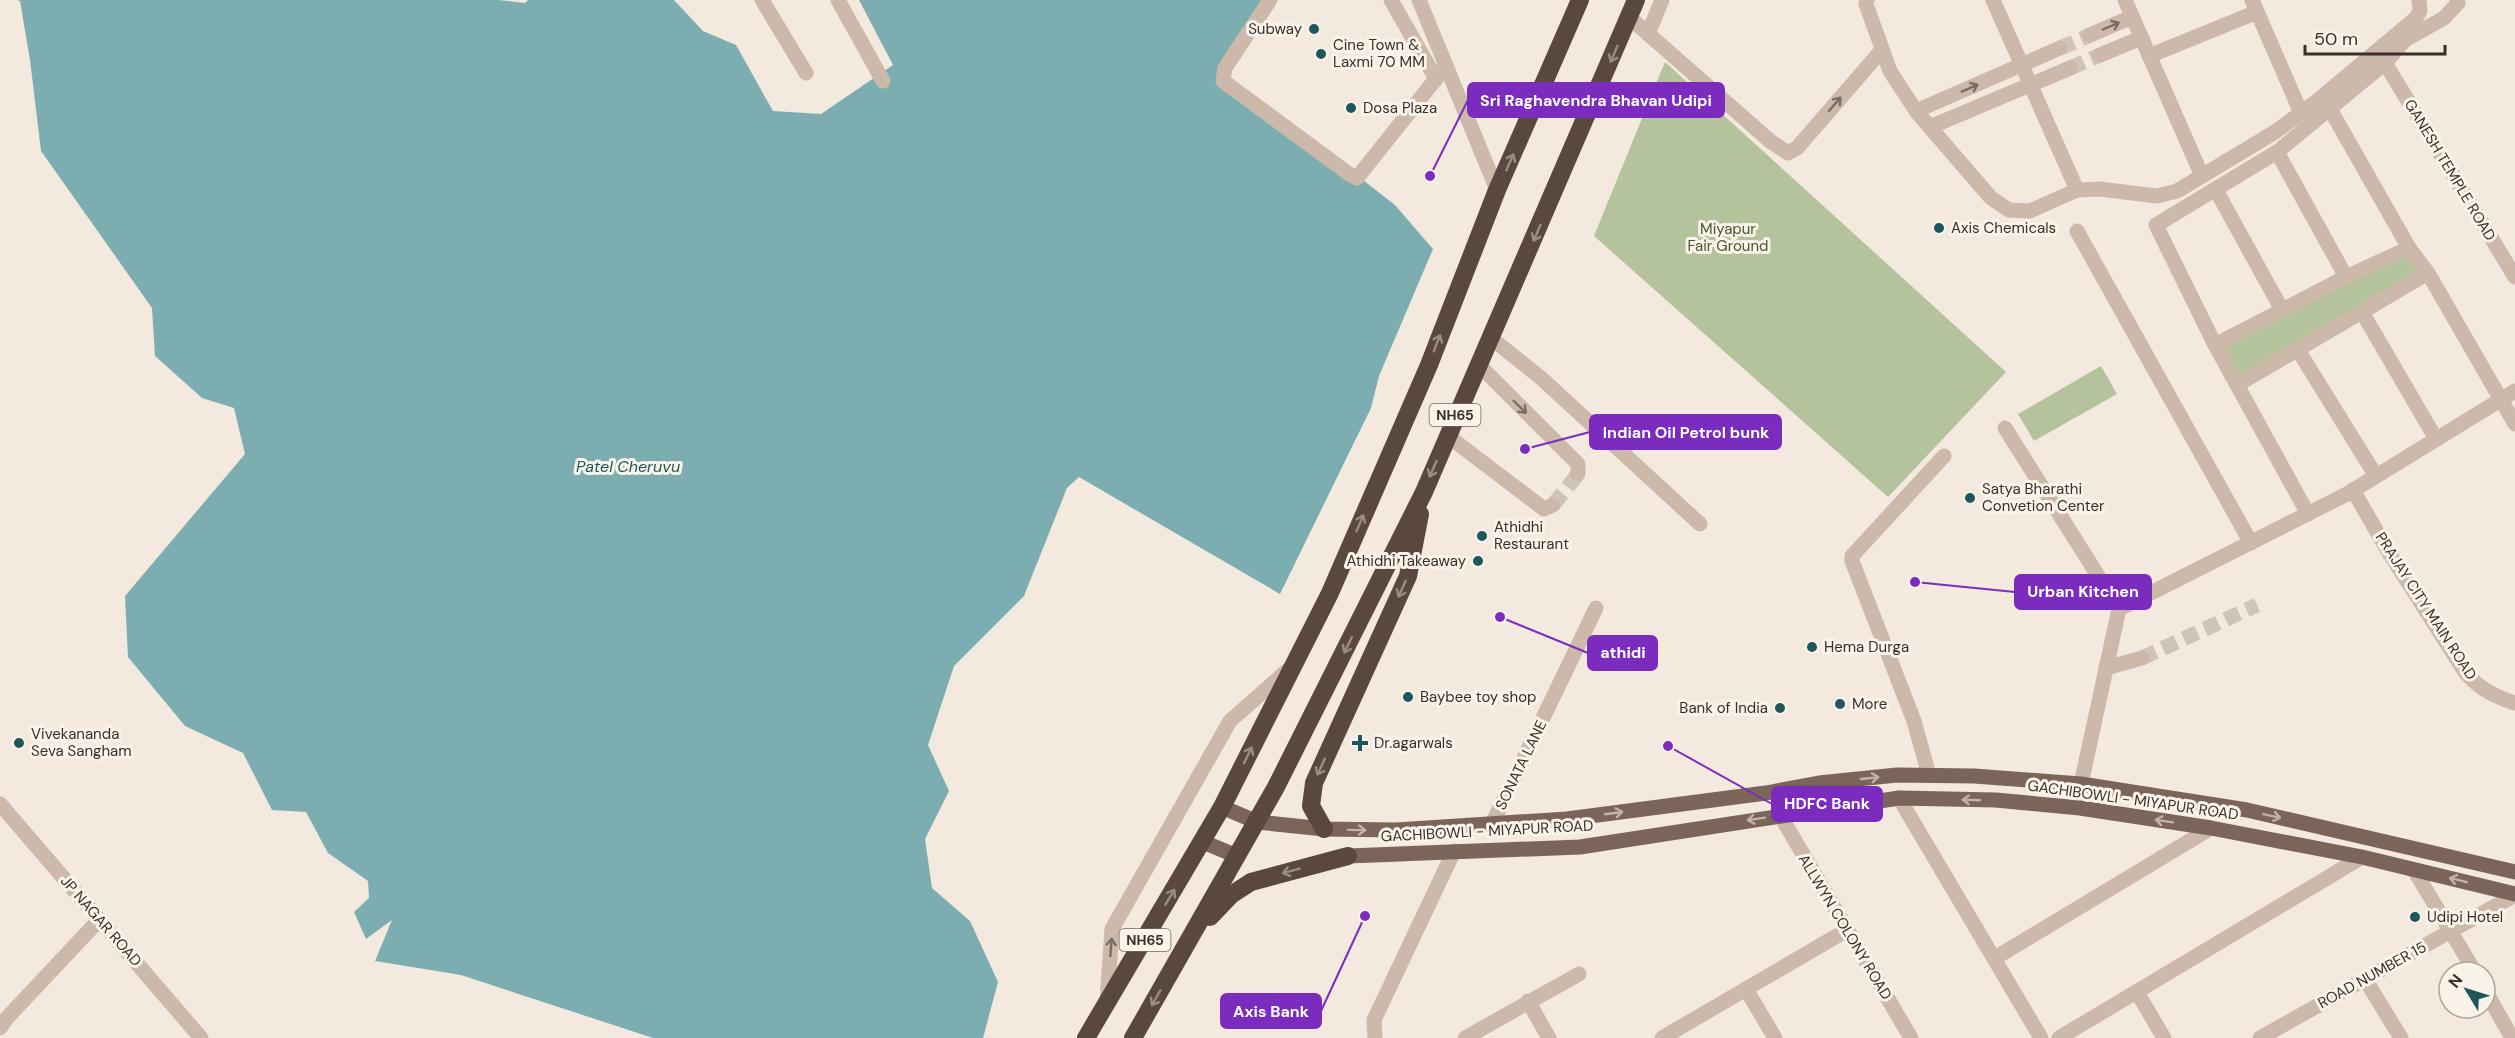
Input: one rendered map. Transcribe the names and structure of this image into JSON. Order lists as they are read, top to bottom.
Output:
{
  "streets": {
    "highway": ["NH65"],
    "main road": ["GACHIBOWLI - MIYAPUR ROAD"],
    "street": [
      "GANESH TEMPLE ROAD",
      "PRAJAY CITY MAIN ROAD",
      "SONATA LANE",
      "JP NAGAR ROAD",
      "ALLWYN COLONY ROAD",
      "ROAD NUMBER 15"
    ]
  },
  "crossings": [
    ["GACHIBOWLI - MIYAPUR ROAD", "ALLWYN COLONY ROAD"],
    ["GACHIBOWLI - MIYAPUR ROAD", "ROAD NUMBER 15"]
  ],
  "water": ["Patel Cheruvu"],
  "parks": ["Miyapur Fair Ground"],
  "places": {
    "other": [
      "Subway",
      "Cine Town & Laxmi 70 MM",
      "Dosa Plaza",
      "Sri Raghavendra Bhavan Udipi",
      "Axis Chemicals",
      "Indian Oil Petrol bunk",
      "Satya Bharathi Convetion Center",
      "Athidhi Restaurant",
      "Athidhi Takeaway",
      "Urban Kitchen",
      "athidi",
      "Hema Durga",
      "Baybee toy shop",
      "More",
      "Bank of India",
      "Vivekananda Seva Sangham",
      "HDFC Bank",
      "Axis Bank",
      "Udipi Hotel"
    ],
    "health": ["Dr.agarwals"]
  },
  "scale_bar": "50 m",
  "north": "top left"
}
